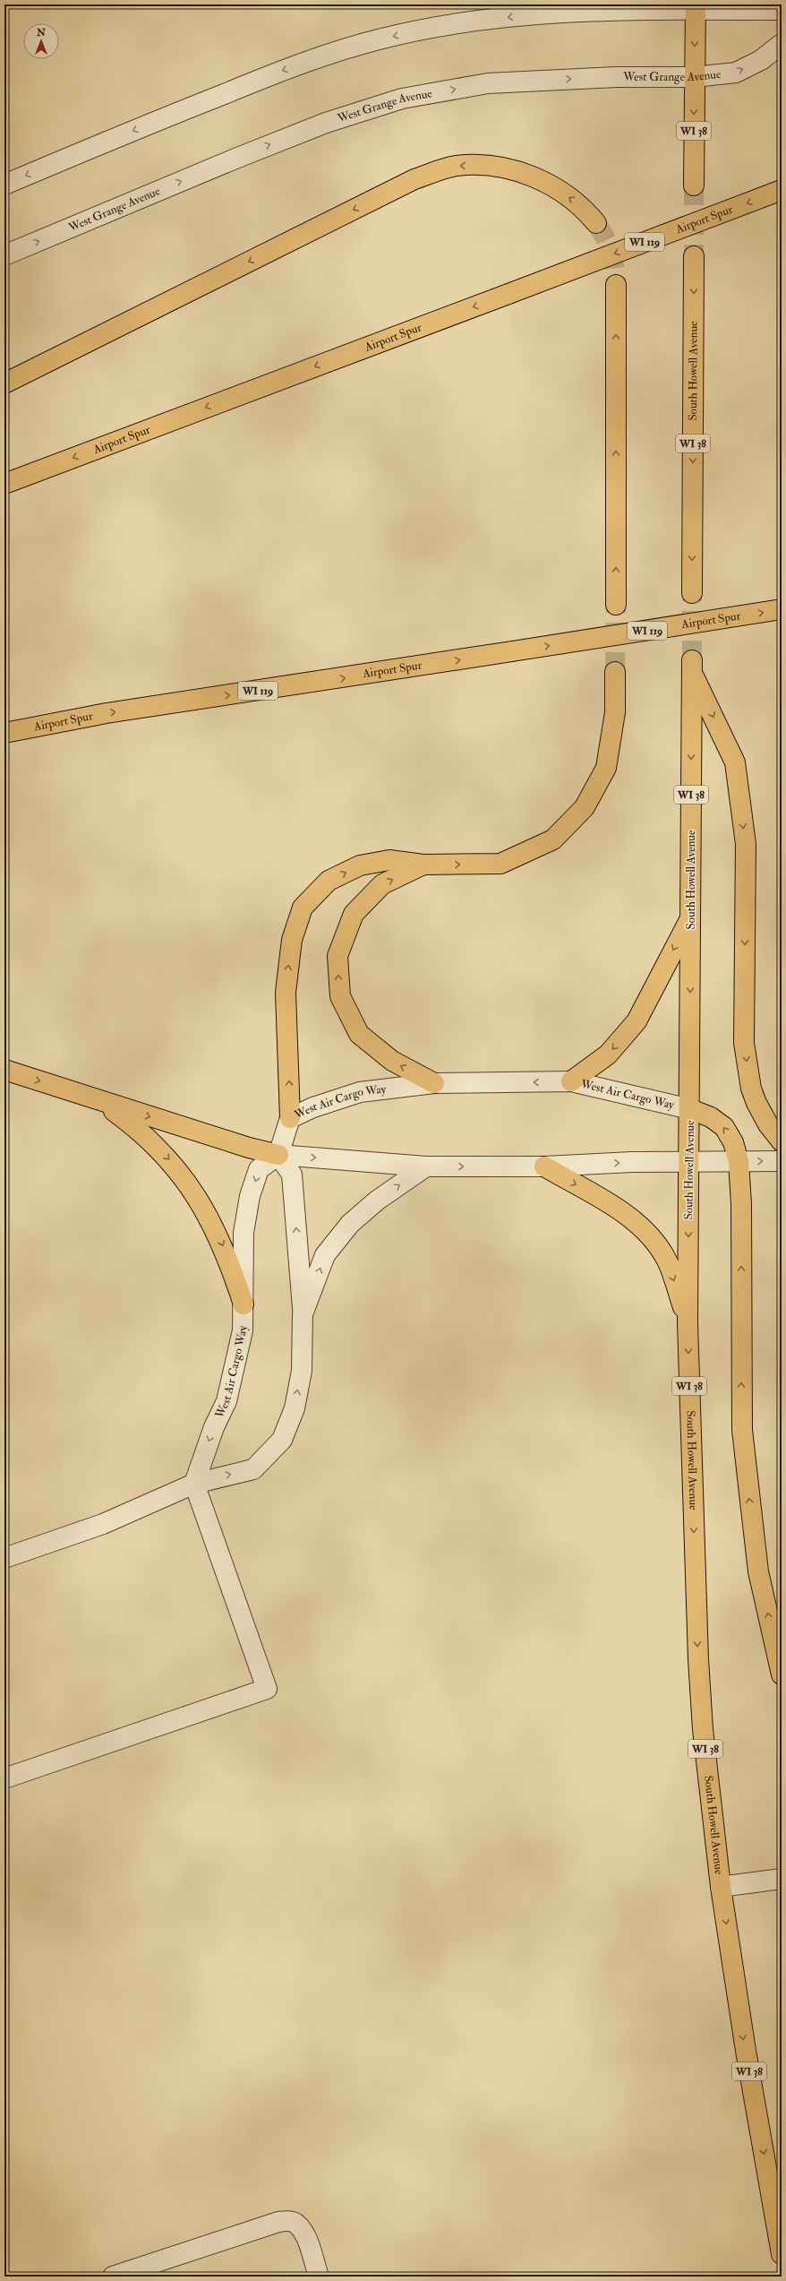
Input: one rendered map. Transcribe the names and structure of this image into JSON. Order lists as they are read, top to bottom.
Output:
{
  "streets": {
    "main road": [
      "WI 38",
      "Airport Spur",
      "WI 119",
      "South Howell Avenue"
    ],
    "street": ["West Grange Avenue", "West Air Cargo Way"]
  },
  "crossings": [
    ["West Grange Avenue", "WI 38"],
    ["South Howell Avenue", "West Air Cargo Way"]
  ],
  "one_way": ["West Air Cargo Way"],
  "north": "top"
}
